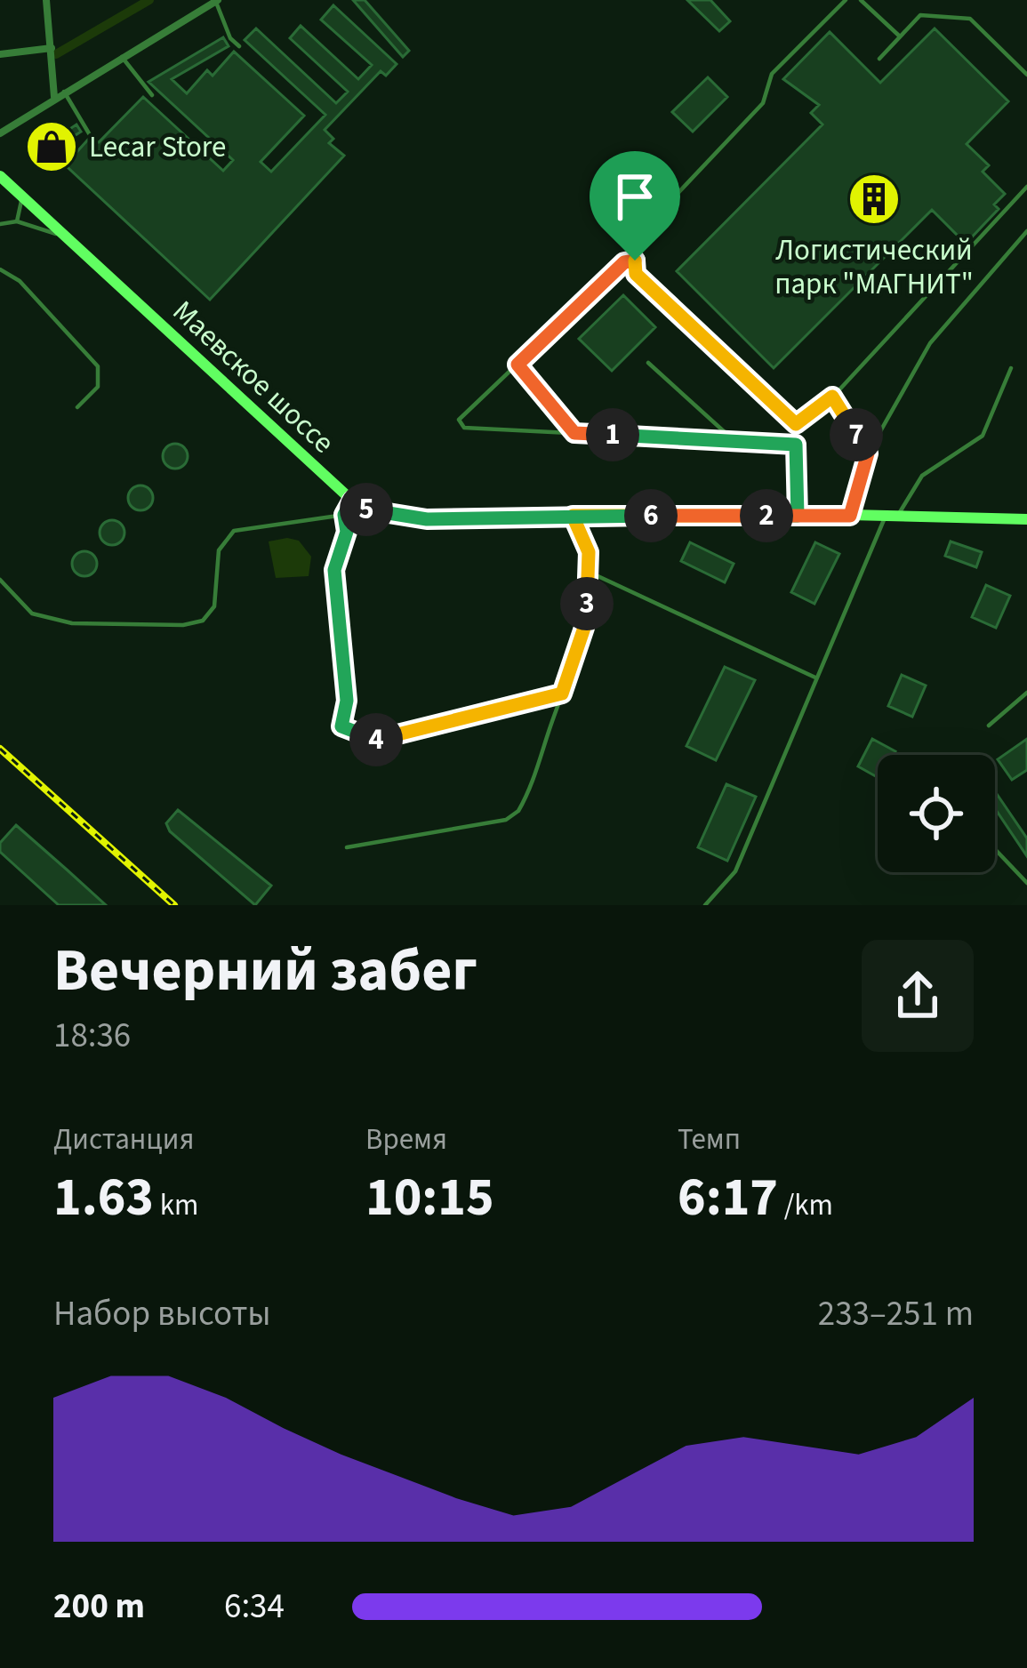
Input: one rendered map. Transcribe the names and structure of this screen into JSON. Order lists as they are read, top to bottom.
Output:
{
  "streets": {
    "street": ["Маевское шоссе"]
  },
  "places": {
    "shop": ["Lecar Store"],
    "building": ["Логистический парк \"МАГНИТ\""]
  },
  "page": {
    "pins": [
      "1",
      "7",
      "5",
      "2",
      "6",
      "3",
      "4"
    ],
    "heading": ["Вечерний забег", "18:36"],
    "stats": [
      ["Дистанция", "1.63 km"],
      ["Время", "10:15"],
      ["Темп", "6:17 /km"]
    ],
    "chart": ["Набор высоты", "233–251 m"],
    "list": [
      {
        "name": "200 m",
        "note": "6:34"
      }
    ]
  }
}
